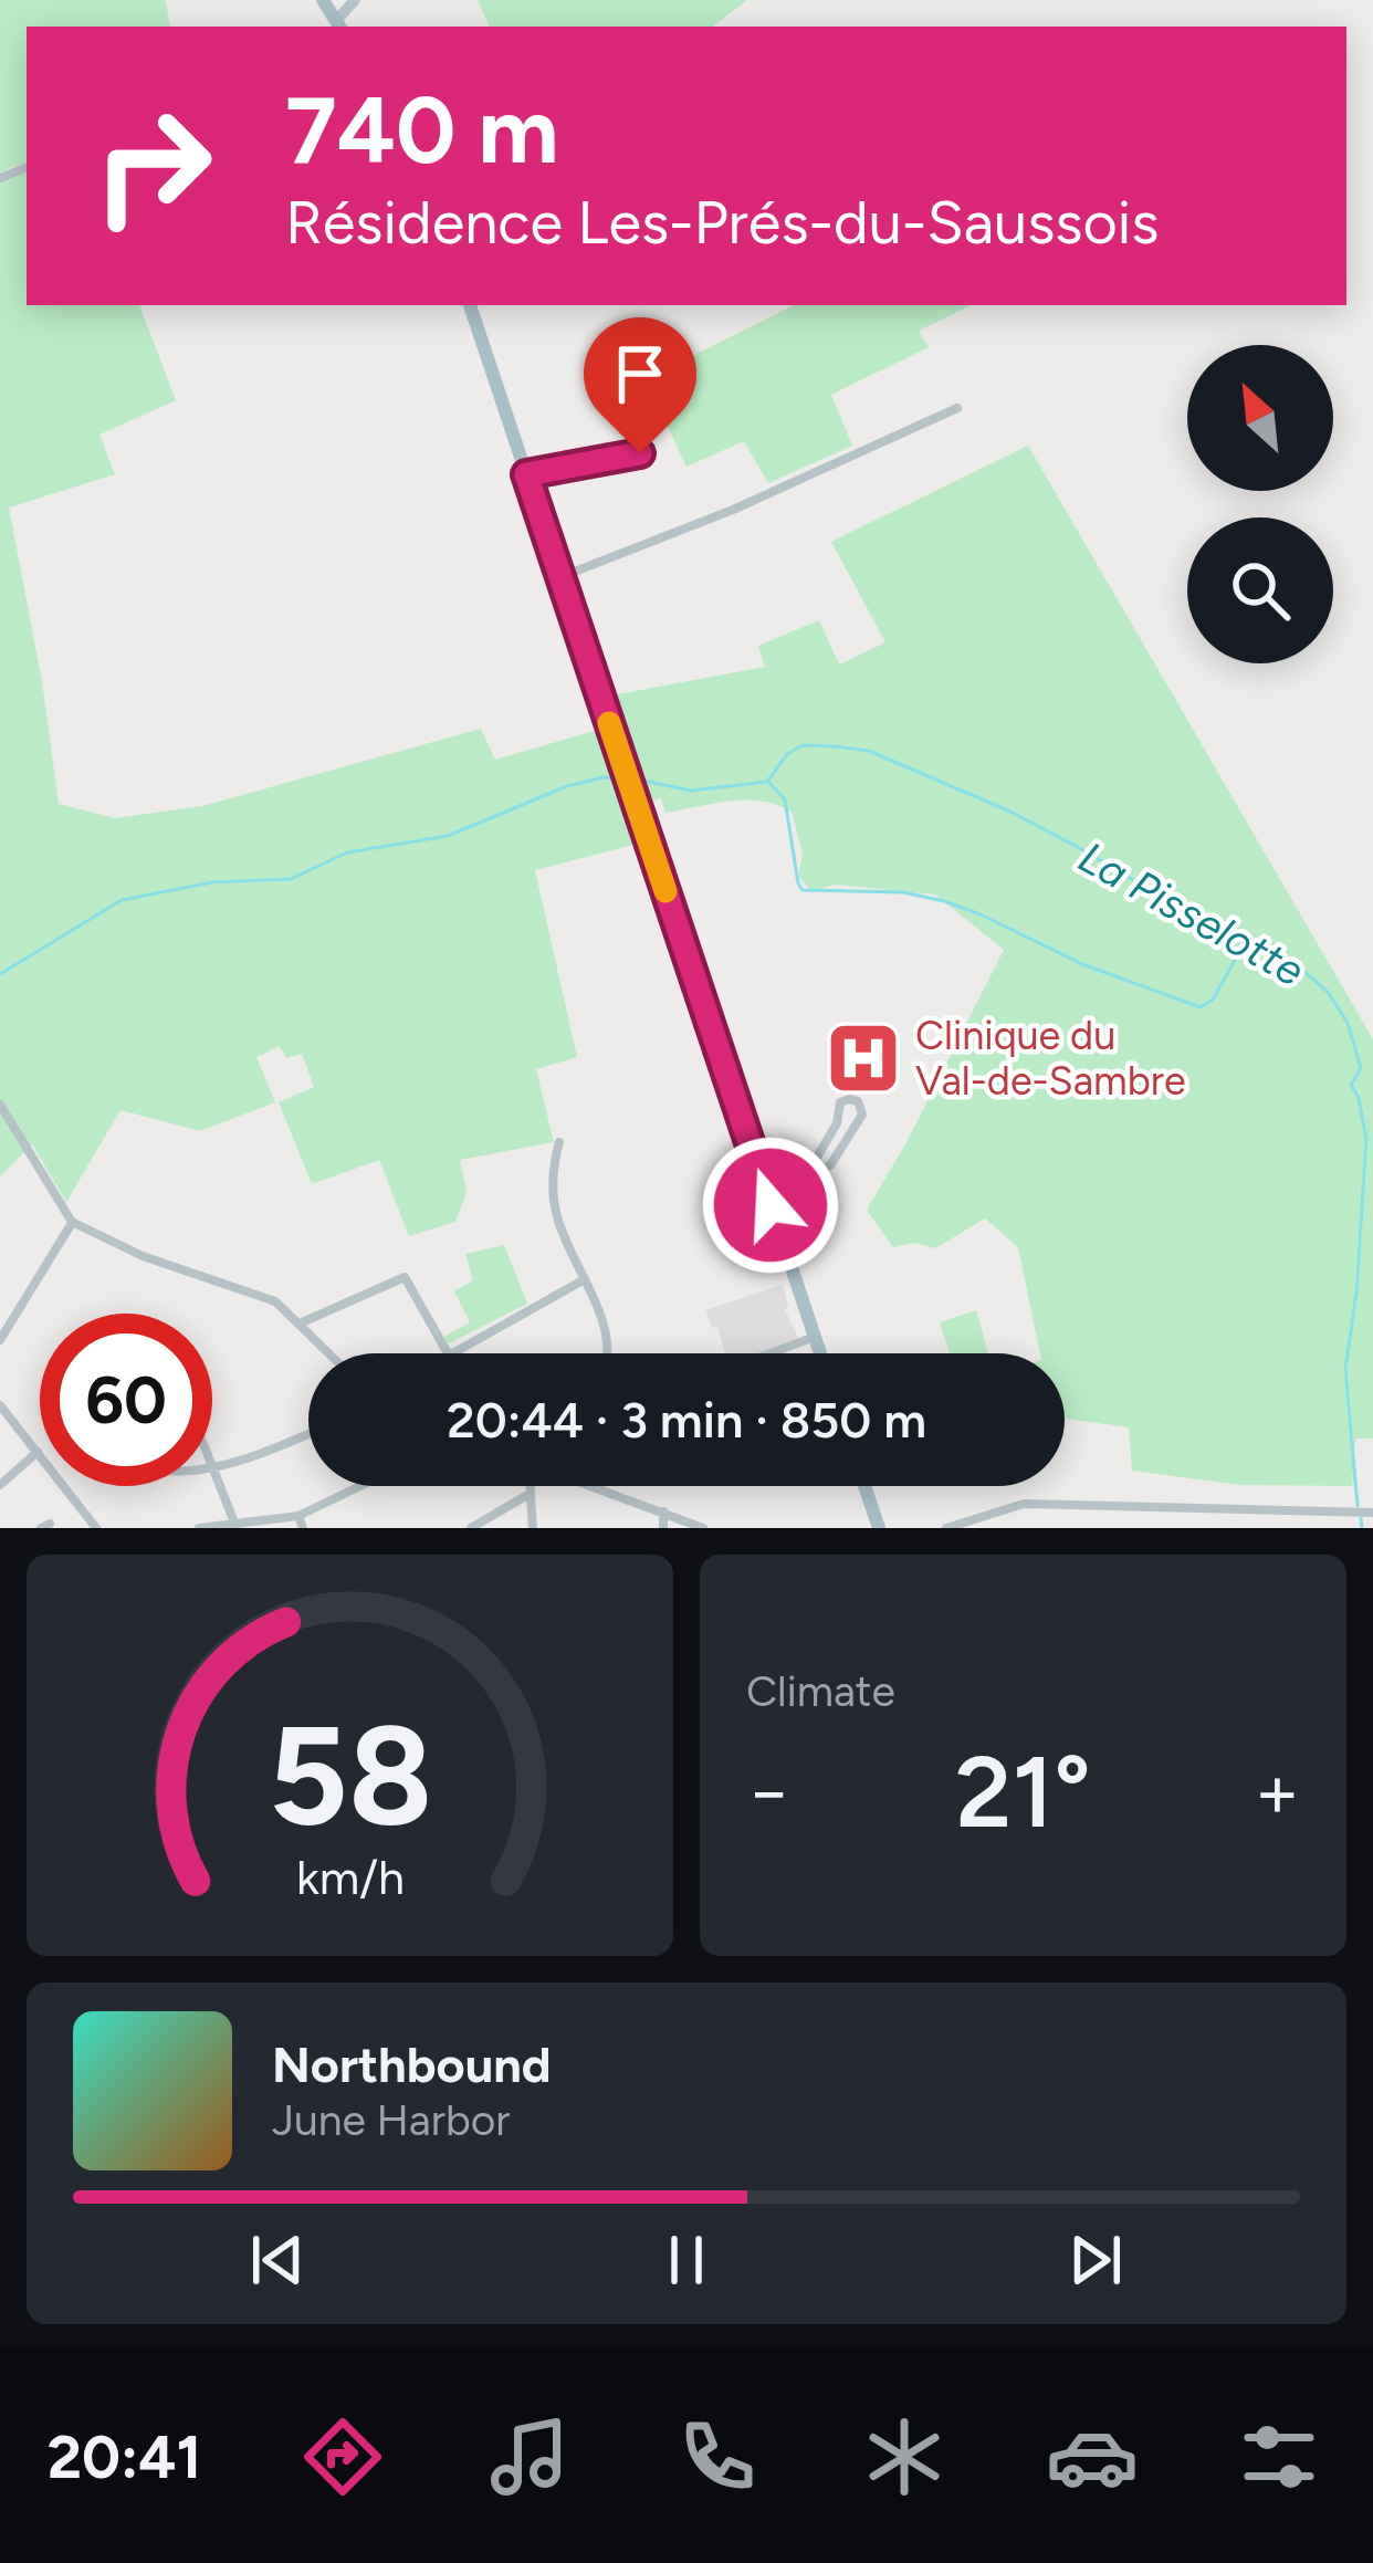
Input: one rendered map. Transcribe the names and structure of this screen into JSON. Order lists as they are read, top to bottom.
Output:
{
  "water": ["La Pisselotte"],
  "places": {
    "hospital": ["Clinique du Val-de-Sambre"]
  },
  "north": "top left",
  "page": {
    "turn": ["740 m", "Résidence Les-Prés-du-Saussois"],
    "limit": "60",
    "trip": "20:44 · 3 min · 850 m",
    "tile": "Climate",
    "heat": ["−", "21°", "+"],
    "song": ["Northbound", "June Harbor"],
    "tabs": "20:41",
    "gauge": ["58", "km/h"]
  }
}
